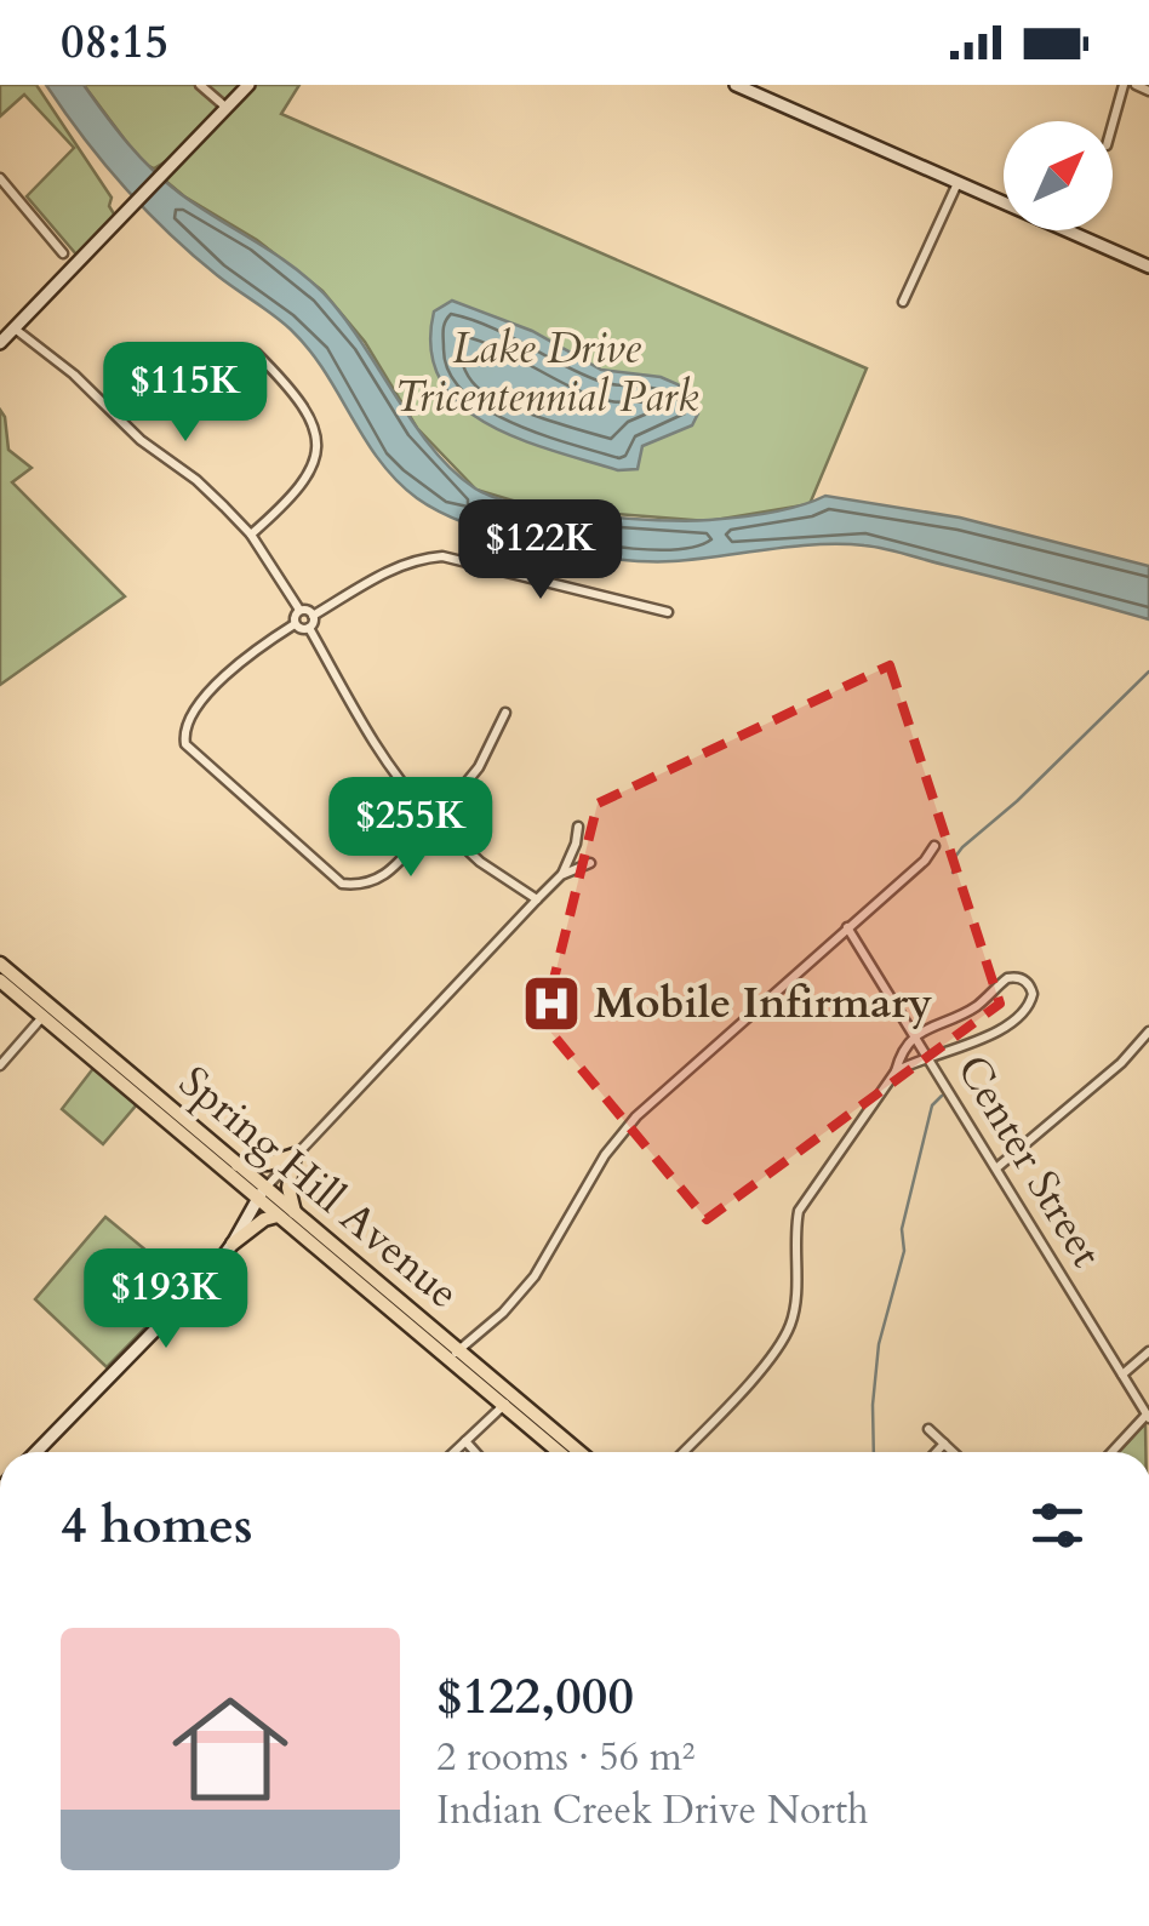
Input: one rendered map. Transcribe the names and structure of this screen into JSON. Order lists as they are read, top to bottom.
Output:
{
  "streets": {
    "main road": ["Spring Hill Avenue"],
    "street": ["Center Street"]
  },
  "parks": ["Lake Drive Tricentennial Park"],
  "places": {
    "hospital": ["Mobile Infirmary"]
  },
  "north": "top right",
  "page": {
    "status": "08:15",
    "price": [
      "$115K",
      "$122K",
      "$255K",
      "$193K"
    ],
    "heading": "4 homes",
    "list": [
      {
        "name": "$122,000",
        "note": "2 rooms · 56 m² · Indian Creek Drive North"
      }
    ]
  }
}
